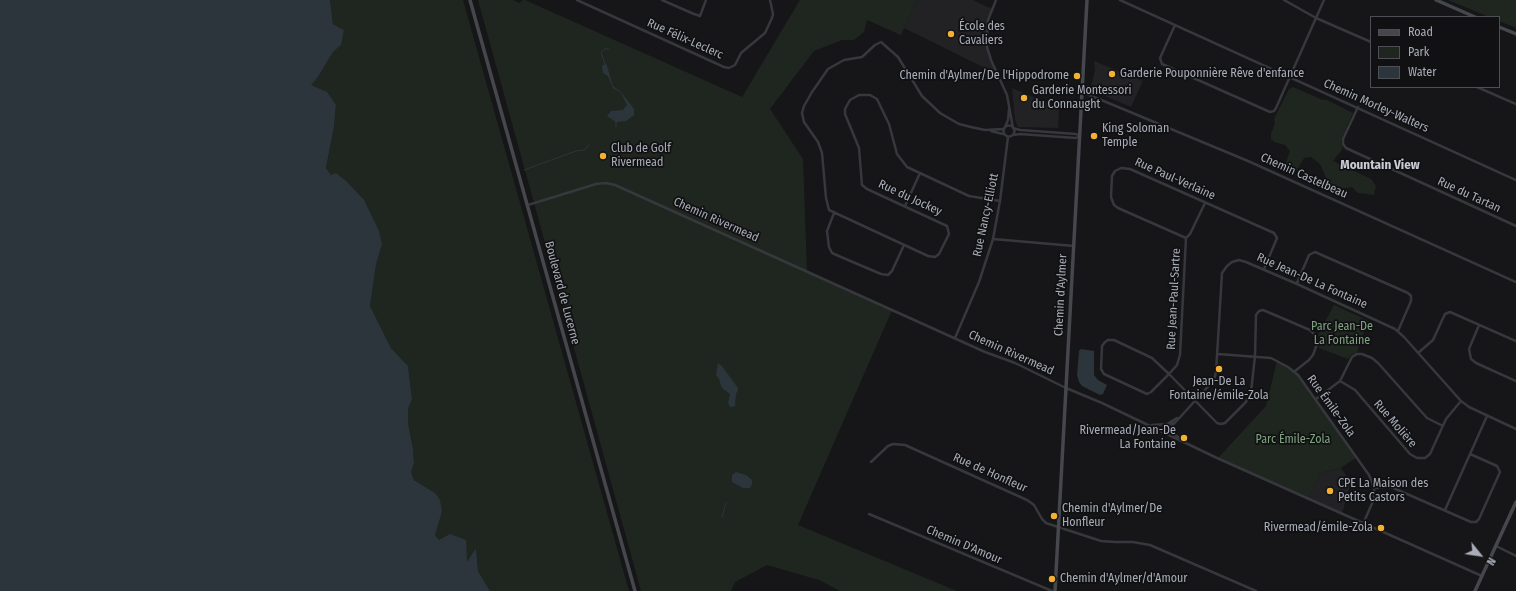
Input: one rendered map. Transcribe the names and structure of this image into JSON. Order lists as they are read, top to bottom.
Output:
{
  "streets": {
    "main road": ["Boulevard de Lucerne", "Chemin d'Aylmer"],
    "street": [
      "Rue Félix-Leclerc",
      "Chemin Morley-Walters",
      "Chemin Castelbeau",
      "Rue Paul-Verlaine",
      "Rue du Tartan",
      "Rue du Jockey",
      "Rue Nancy-Elliott",
      "Chemin Rivermead",
      "Rue Jean-De La Fontaine",
      "Rue Jean-Paul-Sartre",
      "Rue Émile-Zola",
      "Rue Molière",
      "Rue de Honfleur",
      "Chemin D'Amour"
    ]
  },
  "crossings": [
    ["Chemin Morley-Walters", "Rue du Tartan"],
    ["Chemin Castelbeau", "Chemin d'Aylmer"],
    ["Rue Paul-Verlaine", "Rue Jean-De La Fontaine"],
    ["Rue Paul-Verlaine", "Rue Jean-Paul-Sartre"],
    ["Rue du Jockey", "Rue Nancy-Elliott"],
    ["Rue Nancy-Elliott", "Chemin Rivermead"],
    ["Chemin Rivermead", "Rue Jean-De La Fontaine"],
    ["Chemin Rivermead", "Boulevard de Lucerne"],
    ["Chemin Rivermead", "Chemin d'Aylmer"],
    ["Rue Jean-De La Fontaine", "Rue Émile-Zola"],
    ["Rue Jean-De La Fontaine", "Rue Molière"],
    ["Chemin d'Aylmer", "Rue de Honfleur"]
  ],
  "districts": ["Mountain View"],
  "parks": ["Parc Jean-De La Fontaine", "Parc Émile-Zola"],
  "places": [
    "École des Cavaliers",
    "Garderie Pouponnière Rêve d'enfance",
    "Chemin d'Aylmer/De l'Hippodrome",
    "Garderie Montessori du Connaught",
    "King Soloman Temple",
    "Club de Golf Rivermead",
    "Jean-De La Fontaine/émile-Zola",
    "Rivermead/Jean-De La Fontaine",
    "CPE La Maison des Petits Castors",
    "Chemin d'Aylmer/De Honfleur",
    "Rivermead/émile-Zola",
    "Chemin d'Aylmer/d'Amour"
  ],
  "legend": ["Road", "Park", "Water"],
  "north": "bottom right"
}
